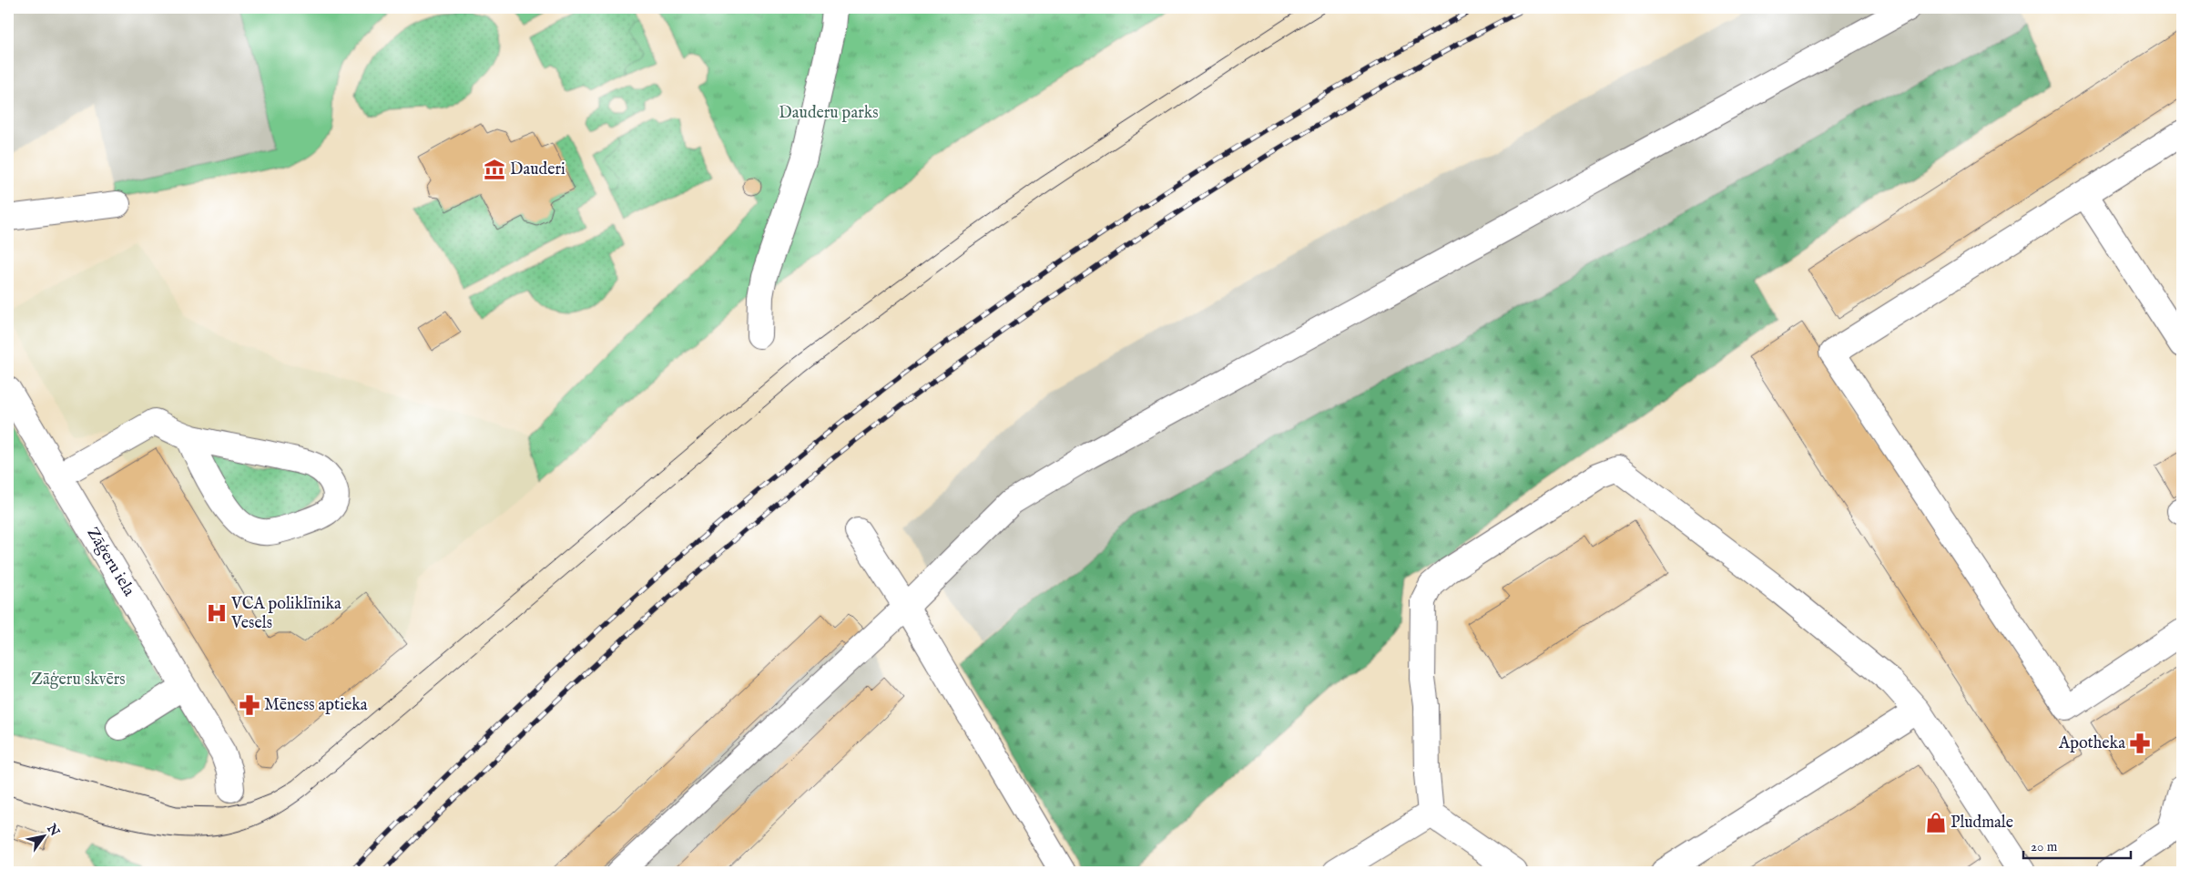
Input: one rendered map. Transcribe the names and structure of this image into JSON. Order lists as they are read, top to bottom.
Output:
{
  "streets": {
    "street": ["Zāģeru iela"]
  },
  "parks": ["Dauderu parks", "Zāģeru skvērs"],
  "places": {
    "museum": ["Dauderi"],
    "hospital": ["VCA poliklīnika Vesels"],
    "pharmacy": ["Mēness aptieka", "Apotheka"],
    "shop": ["Pludmale"]
  },
  "scale_bar": "20 m",
  "north": "top right"
}
